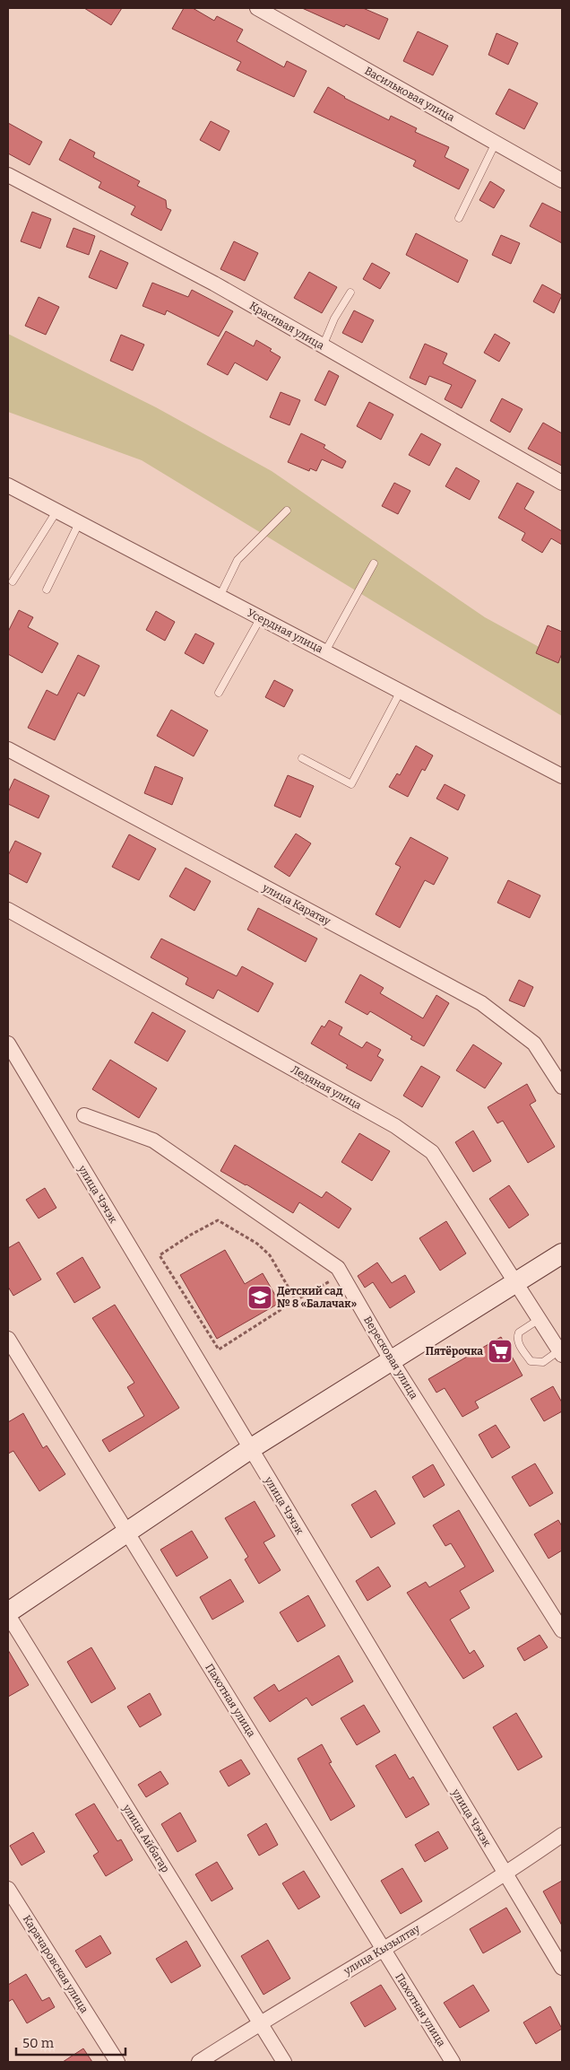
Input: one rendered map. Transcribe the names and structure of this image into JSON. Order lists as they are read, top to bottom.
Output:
{
  "streets": {
    "street": [
      "Васильковая улица",
      "Красивая улица",
      "Усердная улица",
      "улица Каратау",
      "Ледяная улица",
      "улица Чэчэк",
      "Вересковая улица",
      "Пахотная улица",
      "улица Айбагар",
      "улица Кызылтау",
      "Карачаровская улица"
    ]
  },
  "crossings": [
    ["улица Чэчэк", "улица Кызылтау"],
    ["Пахотная улица", "улица Кызылтау"],
    ["улица Айбагар", "улица Кызылтау"]
  ],
  "places": {
    "school or university": ["Детский сад № 8 «Балачак»"],
    "supermarket": ["Пятёрочка"]
  },
  "scale_bar": "50 m"
}
